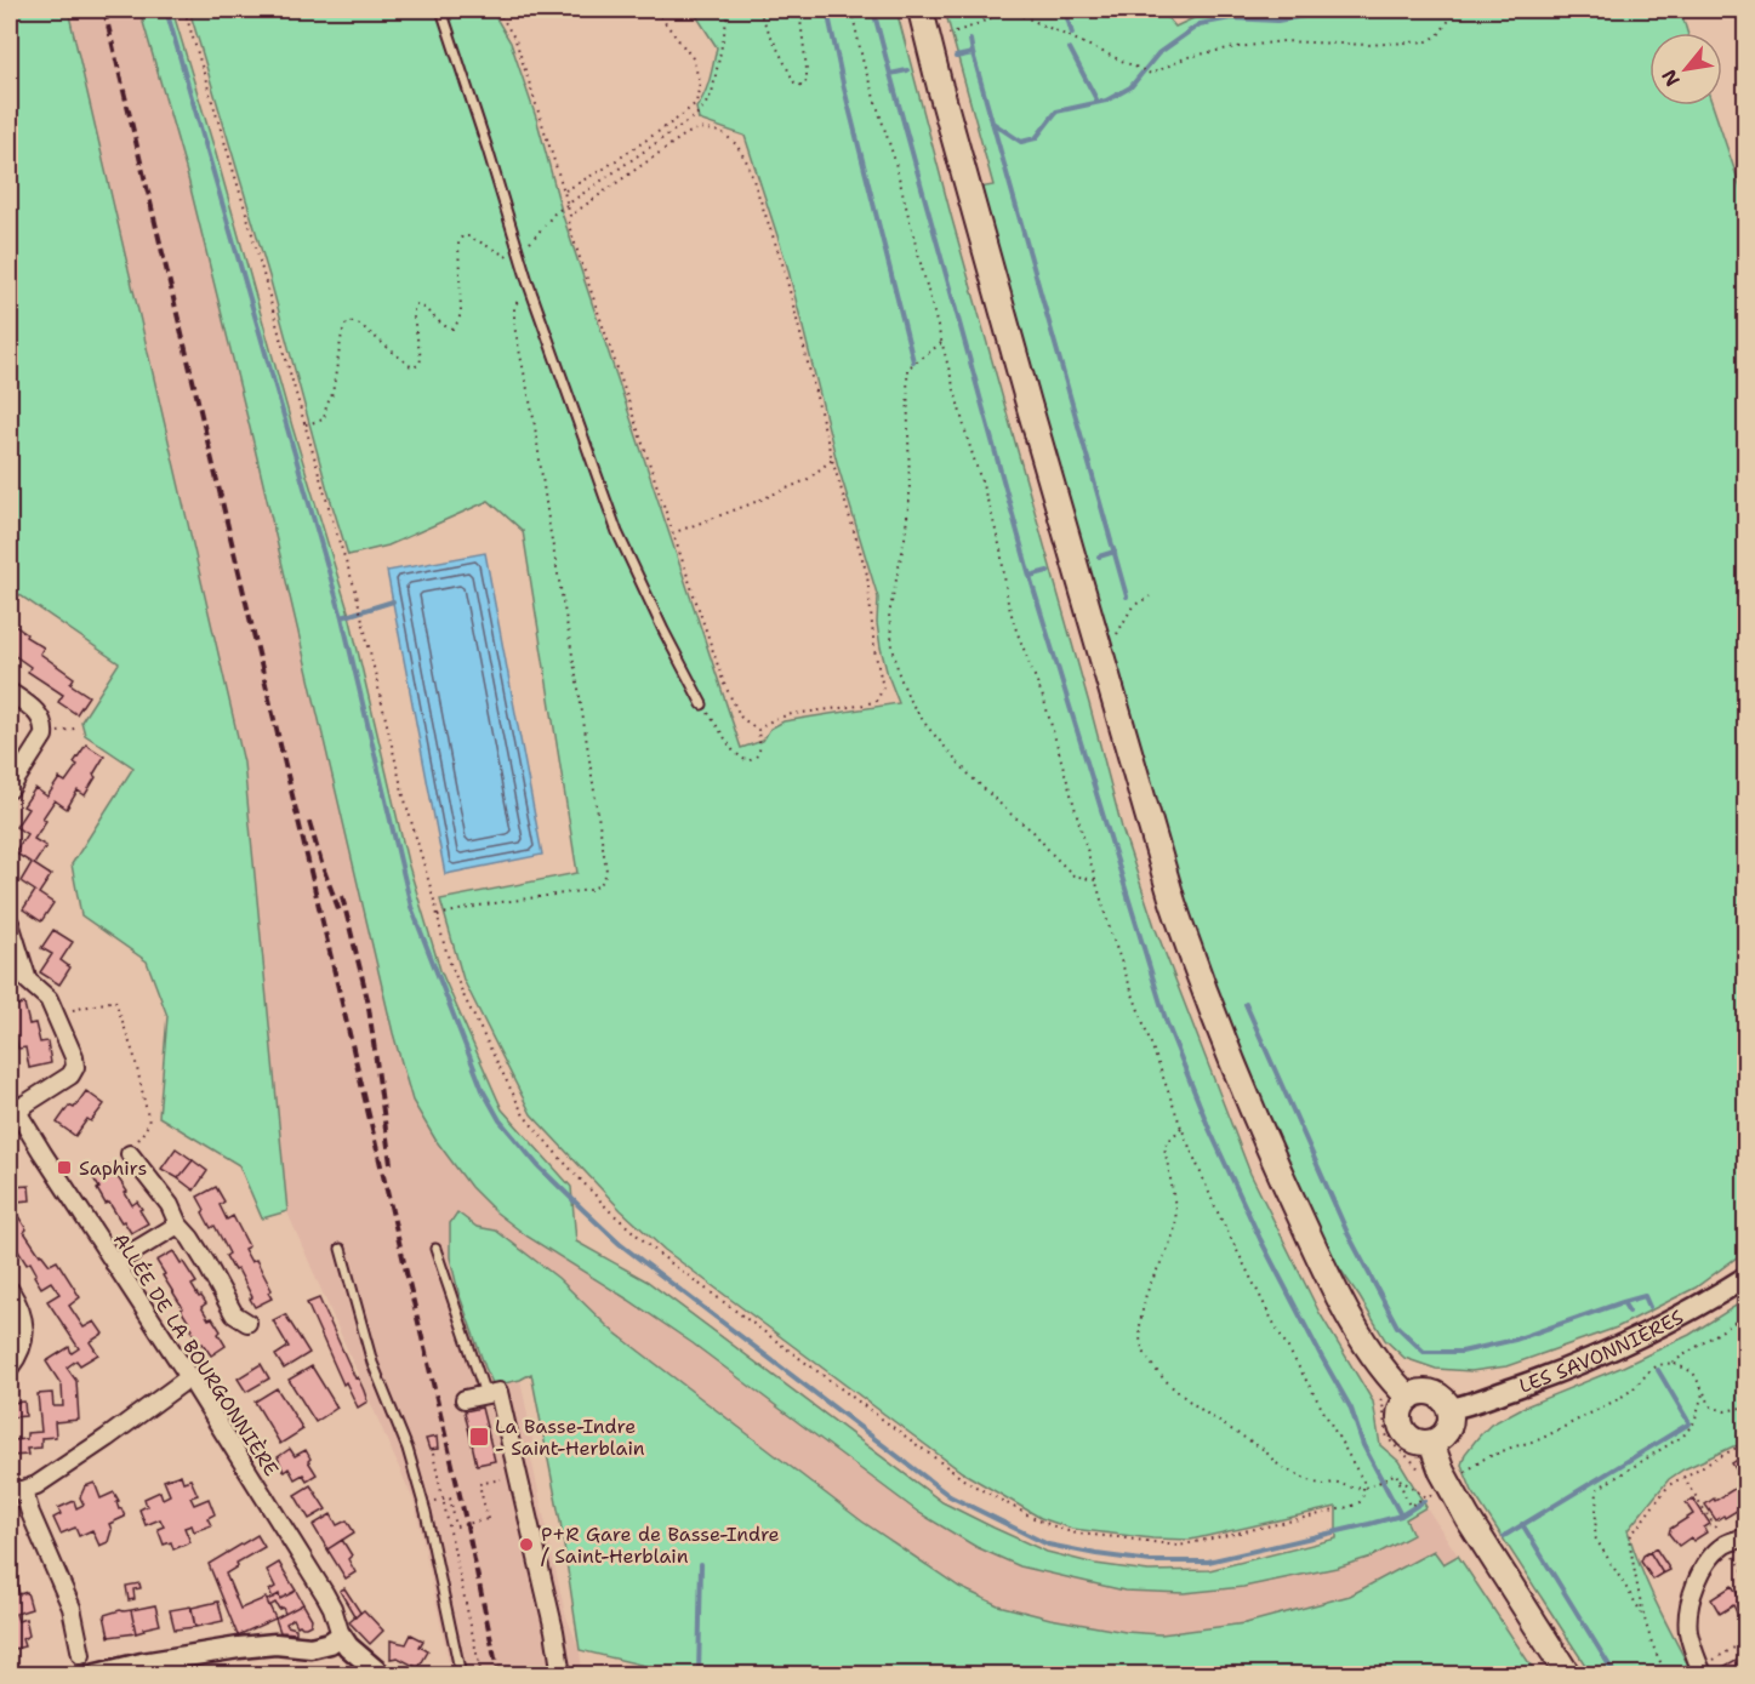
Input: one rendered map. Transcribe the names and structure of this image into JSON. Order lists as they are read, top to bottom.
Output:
{
  "streets": {
    "street": ["LES SAVONNIÈRES", "ALLÉE DE LA BOURGONNIÈRE"]
  },
  "places": {
    "transit": ["Saphirs", "La Basse-Indre - Saint-Herblain"],
    "other": ["P+R Gare de Basse-Indre / Saint-Herblain"]
  },
  "north": "bottom left"
}
